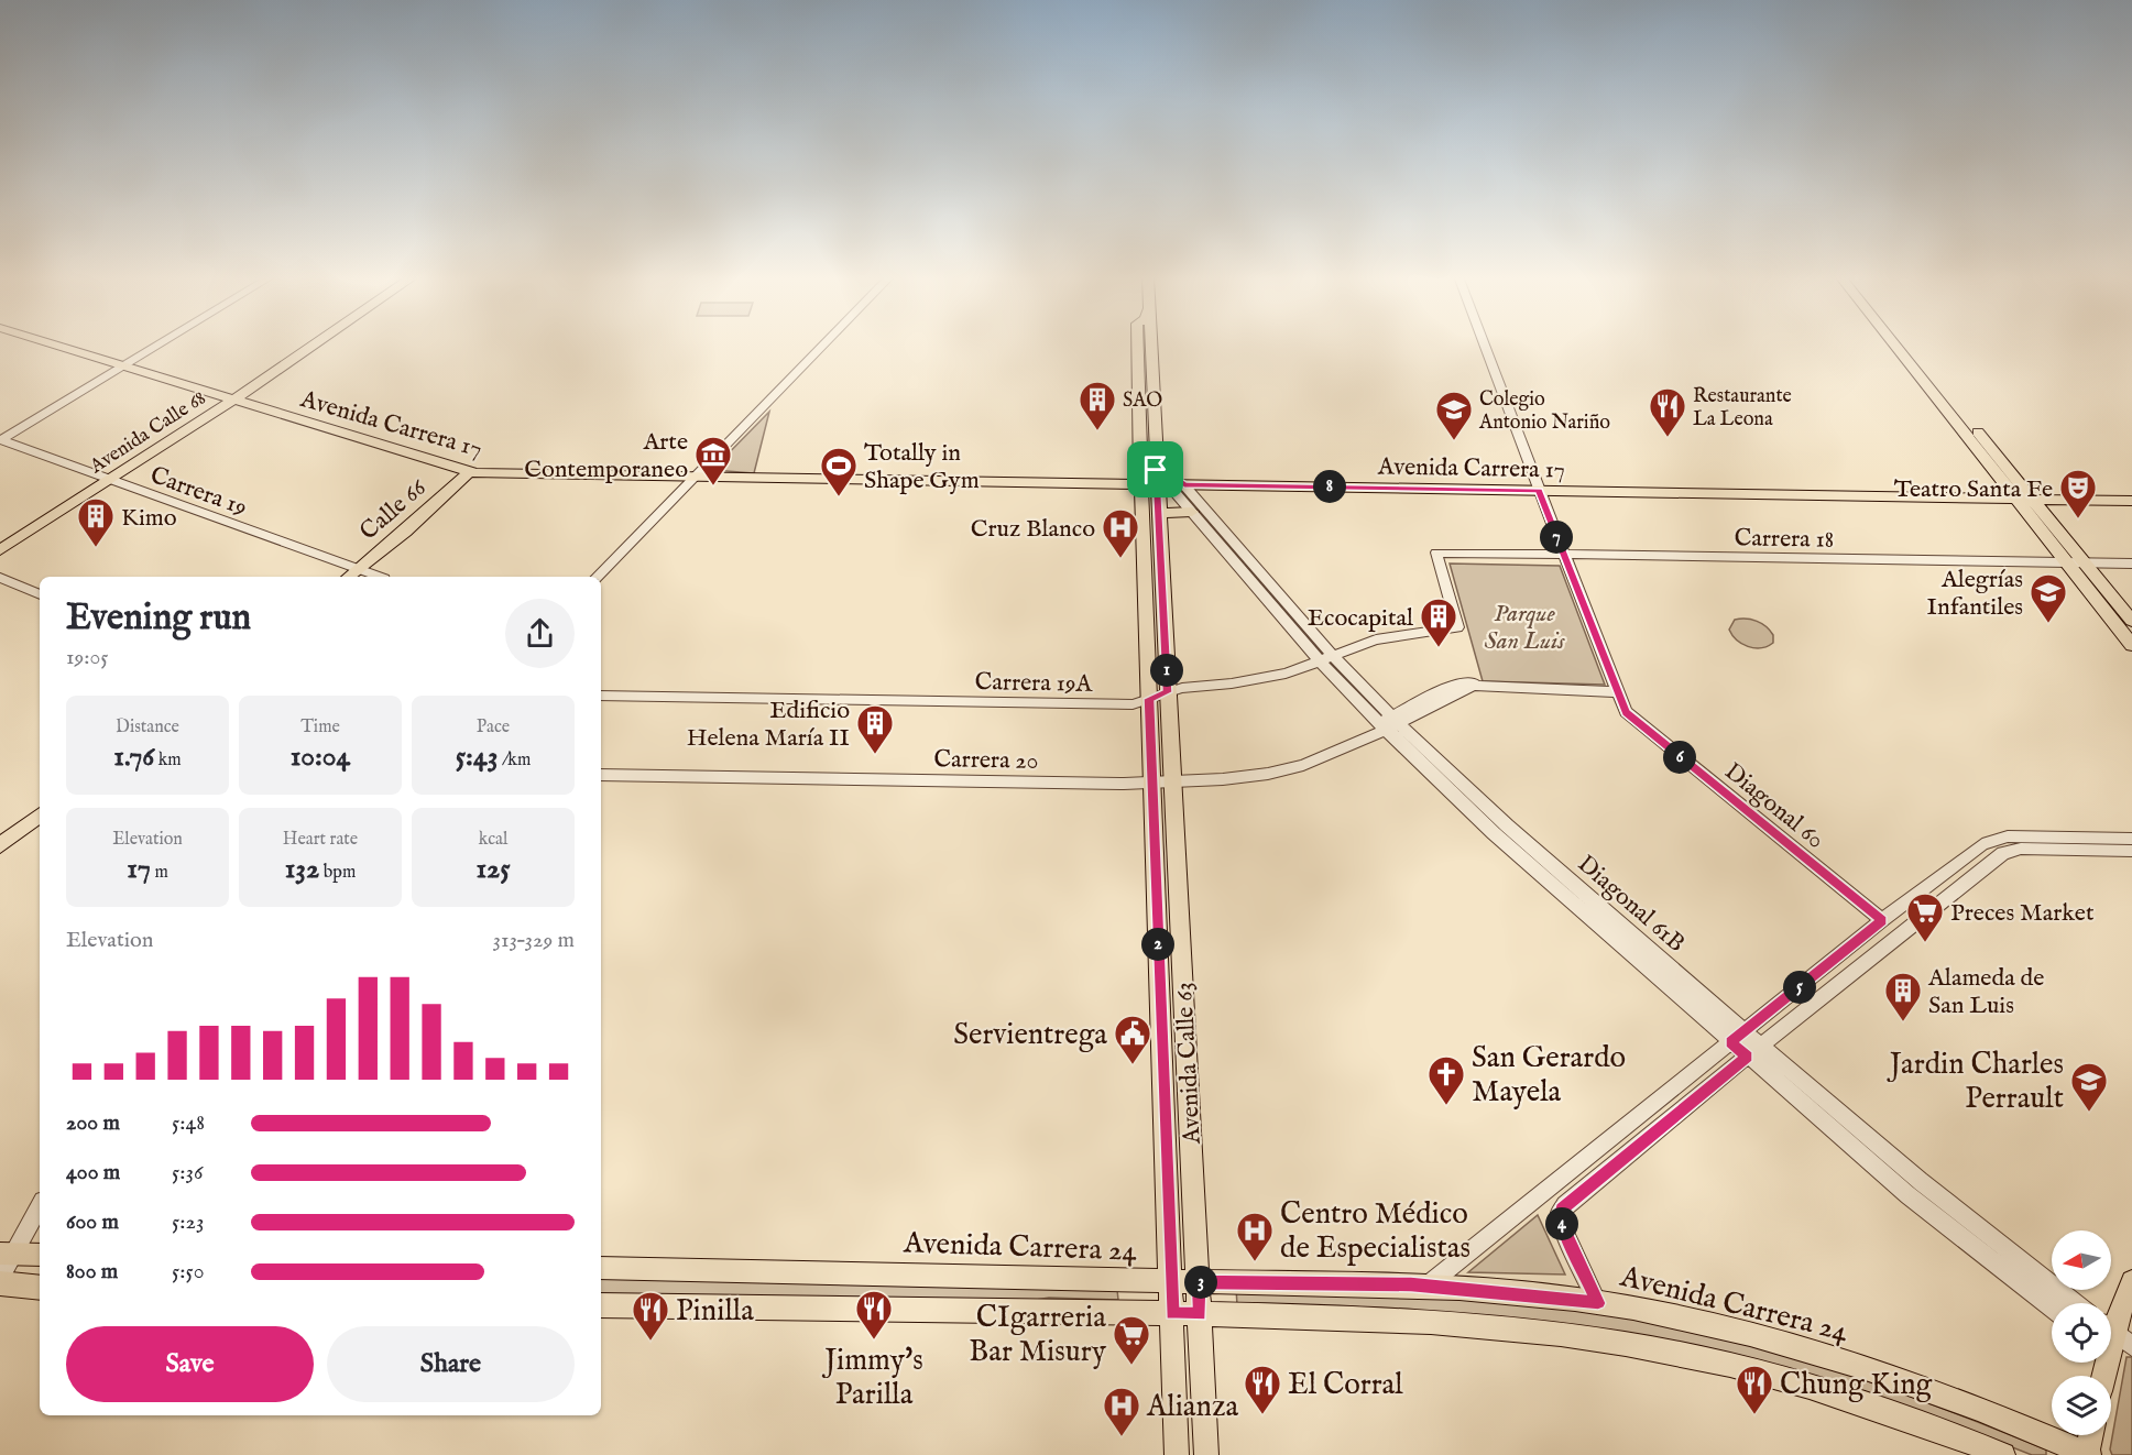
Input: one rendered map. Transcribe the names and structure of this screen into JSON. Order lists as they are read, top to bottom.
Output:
{
  "streets": {
    "main road": [
      "Avenida Carrera 17",
      "Avenida Calle 68",
      "Calle 66",
      "Avenida Calle 63",
      "Avenida Carrera 24"
    ],
    "street": [
      "Carrera 19",
      "Carrera 18",
      "Carrera 19A",
      "Carrera 20",
      "Diagonal 60",
      "Diagonal 61B"
    ]
  },
  "crossings": [
    ["Avenida Carrera 17", "Avenida Calle 68"],
    ["Avenida Carrera 17", "Calle 66"],
    ["Avenida Carrera 17", "Diagonal 60"],
    ["Avenida Carrera 17", "Diagonal 61B"],
    ["Avenida Carrera 17", "Avenida Calle 63"],
    ["Avenida Calle 68", "Carrera 19"],
    ["Carrera 19", "Calle 66"],
    ["Carrera 18", "Carrera 19A"],
    ["Carrera 18", "Diagonal 60"],
    ["Carrera 19A", "Diagonal 61B"],
    ["Carrera 19A", "Avenida Calle 63"],
    ["Carrera 20", "Diagonal 60"],
    ["Carrera 20", "Diagonal 61B"],
    ["Carrera 20", "Avenida Calle 63"],
    ["Diagonal 61B", "Avenida Calle 63"],
    ["Avenida Calle 63", "Avenida Carrera 24"]
  ],
  "parks": ["Parque San Luis"],
  "places": {
    "building": [
      "SAO",
      "Kimo",
      "Ecocapital",
      "Edificio Helena María II",
      "Alameda de San Luis"
    ],
    "restaurant": [
      "Restaurante La Leona",
      "Jimmy's Parilla",
      "Pinilla",
      "El Corral",
      "Chung King"
    ],
    "school or university": ["Colegio Antonio Nariño", "Alegrías Infantiles", "Jardin Charles Perrault"],
    "museum": ["Arte Contemporaneo"],
    "sports": ["Totally in Shape Gym"],
    "theatre": ["Teatro Santa Fe"],
    "hospital": ["Cruz Blanco", "Centro Médico de Especialistas", "Alianza"],
    "supermarket": ["Preces Market", "CIgarreria Bar Misury"],
    "public building": ["Servientrega"],
    "church": ["San Gerardo Mayela"]
  },
  "north": "left",
  "page": {
    "pins": [
      "8",
      "7",
      "1",
      "6",
      "2",
      "5",
      "4",
      "3"
    ],
    "heading": ["Evening run", "19:05"],
    "stats": [
      ["Distance", "1.76 km"],
      ["Time", "10:04"],
      ["Pace", "5:43 /km"],
      ["Elevation", "17 m"],
      ["Heart rate", "132 bpm"],
      ["kcal", "125"]
    ],
    "chart": ["Elevation", "313–329 m"],
    "list": [
      {
        "name": "200 m",
        "note": "5:48"
      },
      {
        "name": "400 m",
        "note": "5:36"
      },
      {
        "name": "600 m",
        "note": "5:23"
      },
      {
        "name": "800 m",
        "note": "5:50"
      }
    ],
    "buttons": ["Save", "Share"]
  }
}
